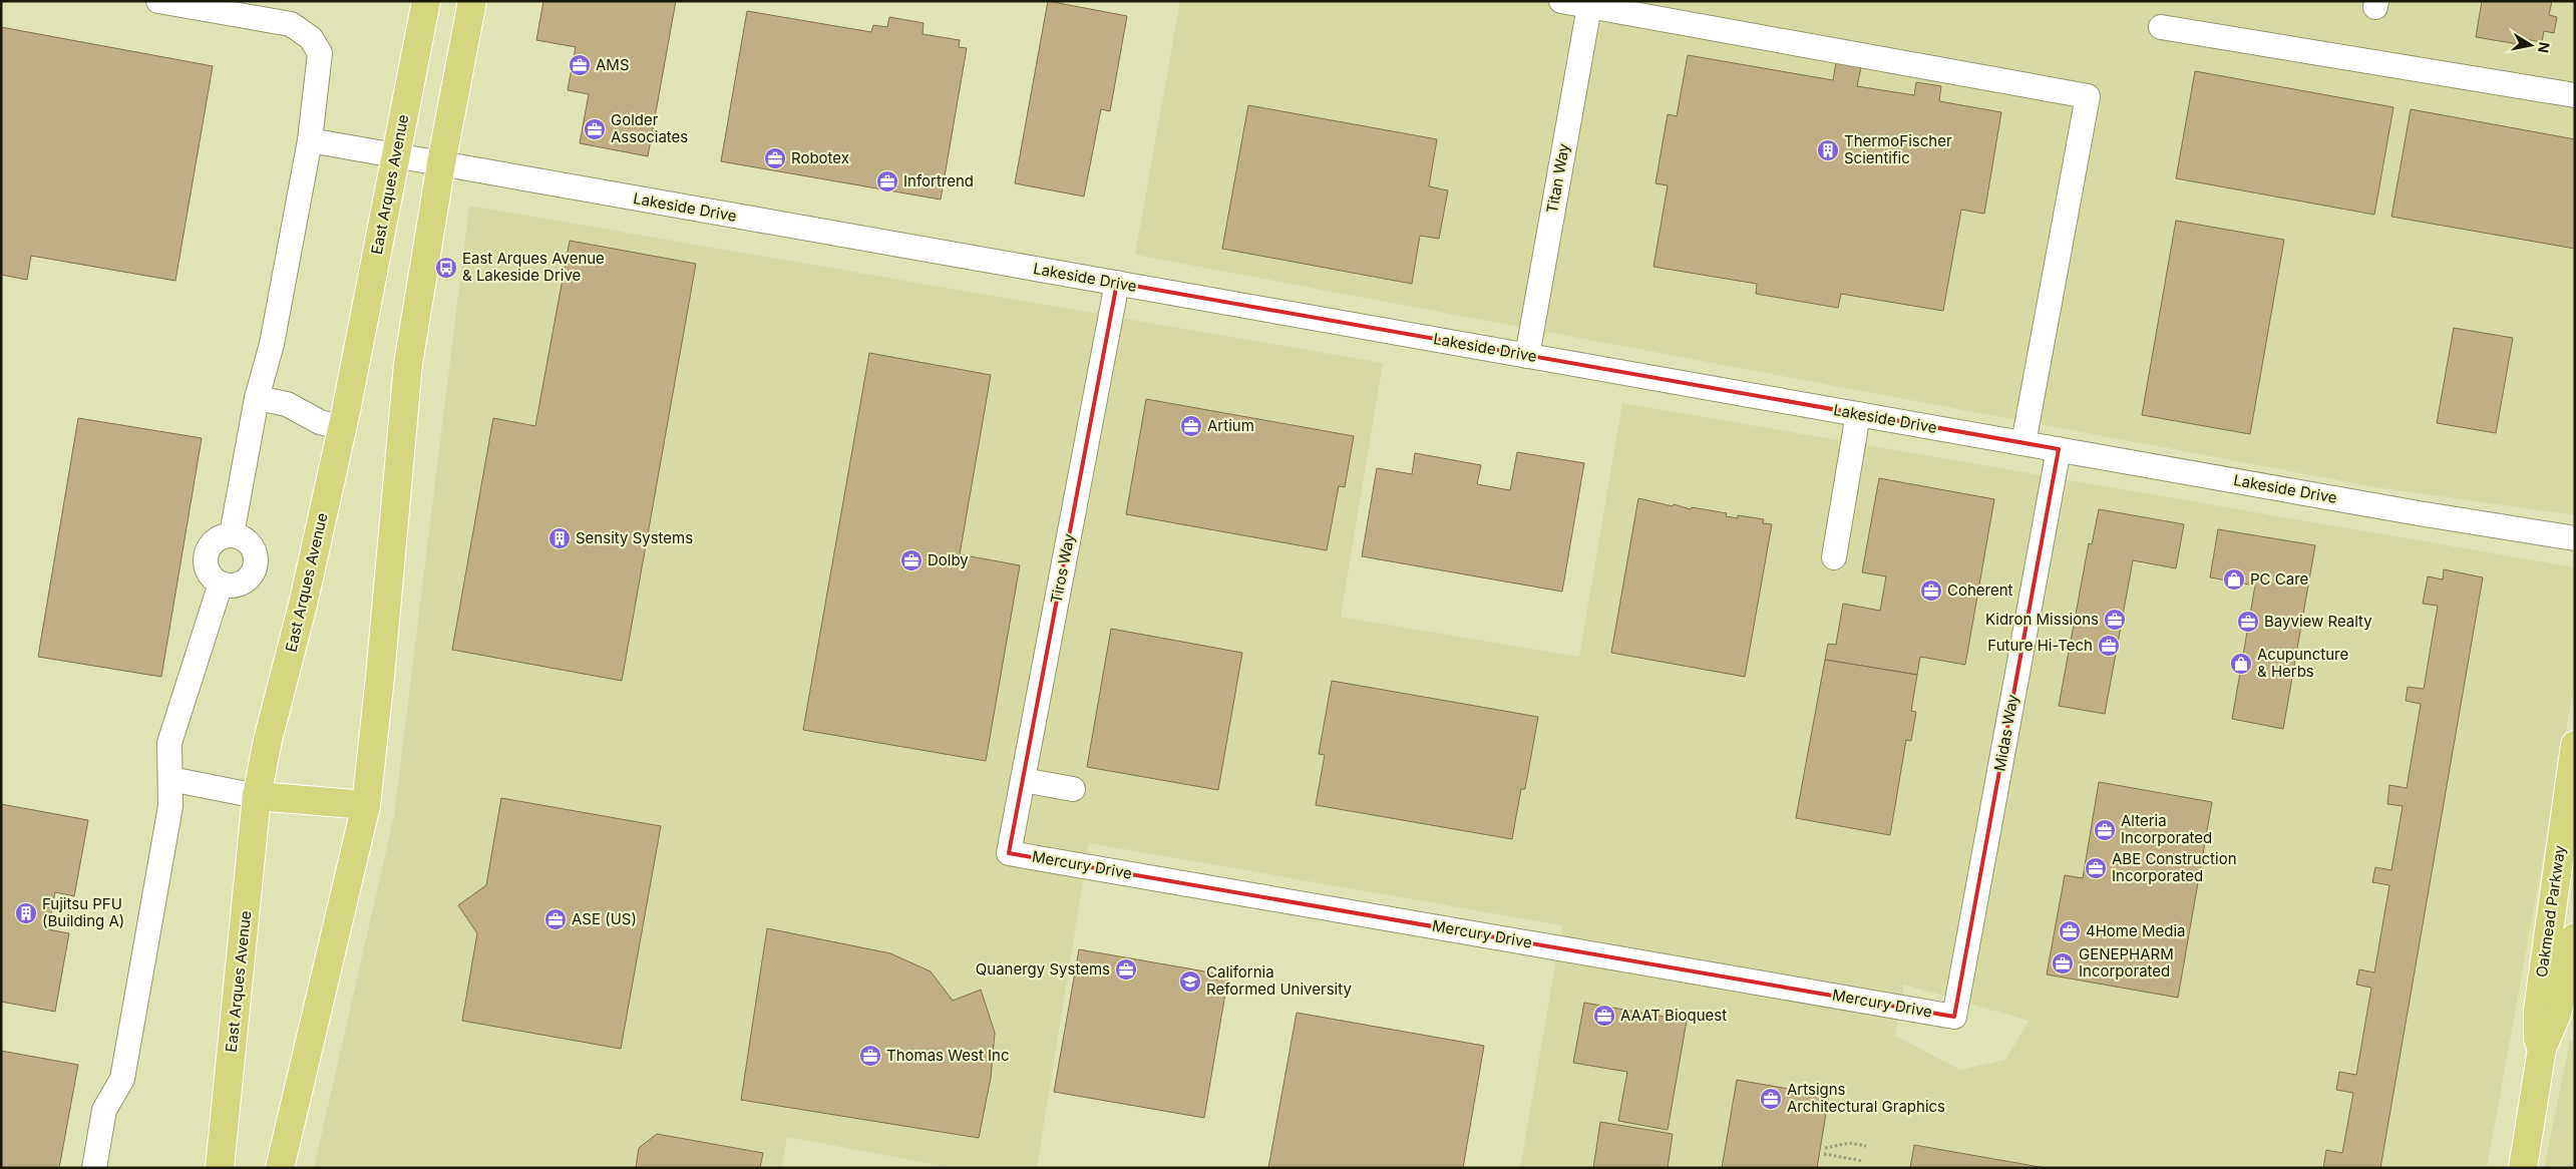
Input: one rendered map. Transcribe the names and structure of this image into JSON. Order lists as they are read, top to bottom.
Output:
{
  "streets": {
    "main road": ["East Arques Avenue", "Oakmead Parkway"],
    "street": [
      "Titan Way",
      "Lakeside Drive",
      "Tiros Way",
      "Midas Way",
      "Mercury Drive"
    ]
  },
  "crossings": [
    ["Titan Way", "Lakeside Drive"],
    ["East Arques Avenue", "Lakeside Drive"],
    ["Lakeside Drive", "Tiros Way"],
    ["Lakeside Drive", "Midas Way"],
    ["Tiros Way", "Mercury Drive"],
    ["Midas Way", "Mercury Drive"]
  ],
  "places": {
    "office": [
      "AMS",
      "Golder Associates",
      "Robotex",
      "Infortrend",
      "Artium",
      "Dolby",
      "Coherent",
      "Kidron Missions",
      "Bayview Realty",
      "Future Hi-Tech",
      "Alteria Incorporated",
      "ABE Construction Incorporated",
      "ASE (US)",
      "4Home Media",
      "GENEPHARM Incorporated",
      "Quanergy Systems",
      "AAAT Bioquest",
      "Thomas West Inc",
      "Artsigns Architectural Graphics"
    ],
    "building": ["ThermoFischer Scientific", "Sensity Systems", "Fujitsu PFU (Building A)"],
    "bus stop": ["East Arques Avenue & Lakeside Drive"],
    "shop": ["PC Care", "Acupuncture & Herbs"],
    "school or university": ["California Reformed University"]
  },
  "north": "right"
}
